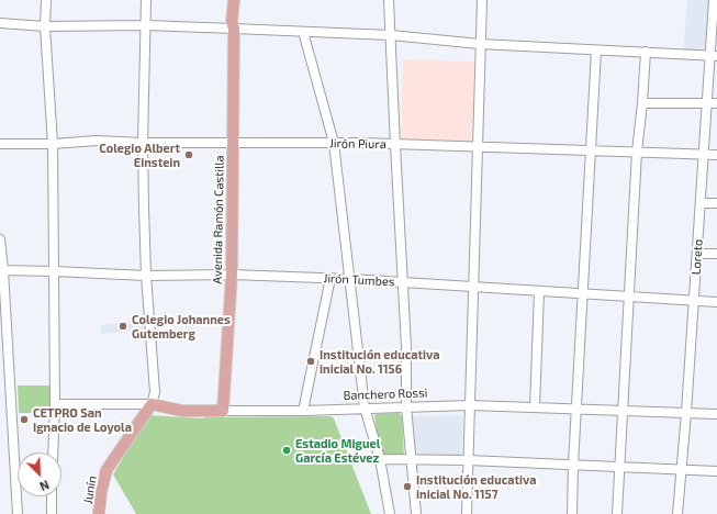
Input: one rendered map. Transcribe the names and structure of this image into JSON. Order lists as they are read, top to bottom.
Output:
{
  "streets": {
    "main road": ["Avenida Ramón Castilla", "Banchero Rossi", "Junín"],
    "street": ["Jirón Piura", "Loreto", "Jirón Tumbes"]
  },
  "crossings": [
    ["Jirón Piura", "Avenida Ramón Castilla"],
    ["Jirón Piura", "Loreto"],
    ["Avenida Ramón Castilla", "Jirón Tumbes"],
    ["Avenida Ramón Castilla", "Banchero Rossi"],
    ["Loreto", "Jirón Tumbes"],
    ["Loreto", "Banchero Rossi"],
    ["Banchero Rossi", "Junín"]
  ],
  "places": [
    "Colegio Albert Einstein",
    "Colegio Johannes Gutemberg",
    "Institución educativa inicial No. 1156",
    "CETPRO San Ignacio de Loyola",
    "Estadio Miguel García Estévez",
    "Institución educativa inicial No. 1157"
  ],
  "north": "bottom right"
}
